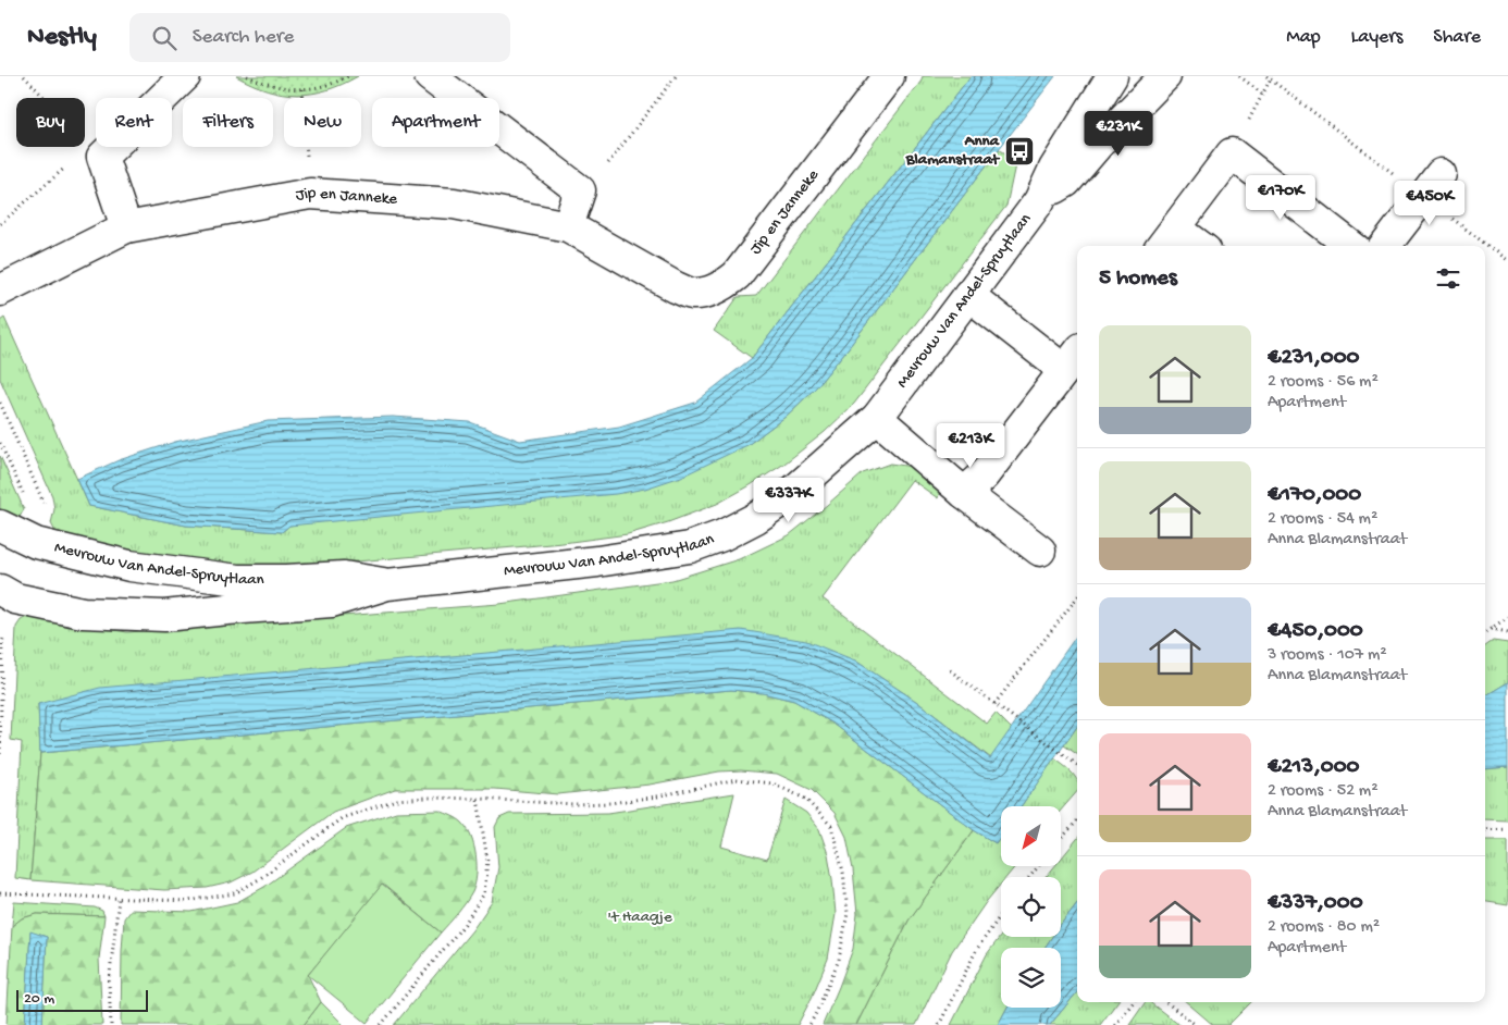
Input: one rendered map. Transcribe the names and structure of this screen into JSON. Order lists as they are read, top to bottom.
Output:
{
  "streets": {
    "street": ["Jip en Janneke", "Mevrouw Van Andel-Spruytlaan"]
  },
  "parks": ["'t Haagje"],
  "places": {
    "bus stop": ["Anna Blamanstraat"]
  },
  "scale_bar": "20 m",
  "north": "bottom left",
  "page": {
    "header": "Nestly",
    "search": "Search here",
    "nav": ["Map", "Layers", "Share"],
    "chip": [
      "Buy",
      "Rent",
      "Filters",
      "New",
      "Apartment"
    ],
    "price": [
      "€231K",
      "€170K",
      "€450K",
      "€213K",
      "€337K"
    ],
    "heading": "5 homes",
    "list": [
      {
        "name": "€231,000",
        "note": "2 rooms · 56 m² · Apartment"
      },
      {
        "name": "€170,000",
        "note": "2 rooms · 54 m² · Anna Blamanstraat"
      },
      {
        "name": "€450,000",
        "note": "3 rooms · 107 m² · Anna Blamanstraat"
      },
      {
        "name": "€213,000",
        "note": "2 rooms · 52 m² · Anna Blamanstraat"
      },
      {
        "name": "€337,000",
        "note": "2 rooms · 80 m² · Apartment"
      }
    ],
    "scale": "20 m"
  }
}
